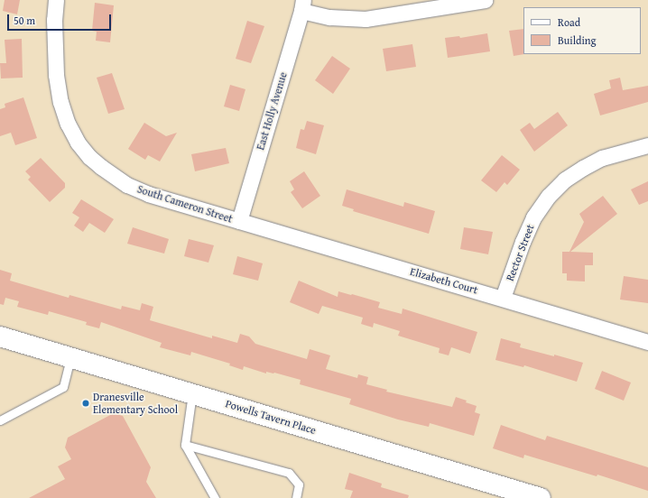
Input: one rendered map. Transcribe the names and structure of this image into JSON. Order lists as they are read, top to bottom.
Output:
{
  "streets": {
    "street": [
      "East Holly Avenue",
      "South Cameron Street",
      "Rector Street",
      "Elizabeth Court",
      "Powells Tavern Place"
    ]
  },
  "crossings": [
    ["East Holly Avenue", "South Cameron Street"],
    ["East Holly Avenue", "Elizabeth Court"],
    ["South Cameron Street", "Elizabeth Court"],
    ["Rector Street", "Elizabeth Court"]
  ],
  "places": ["Dranesville Elementary School"],
  "legend": ["Road", "Building"],
  "scale_bar": "50 m"
}
